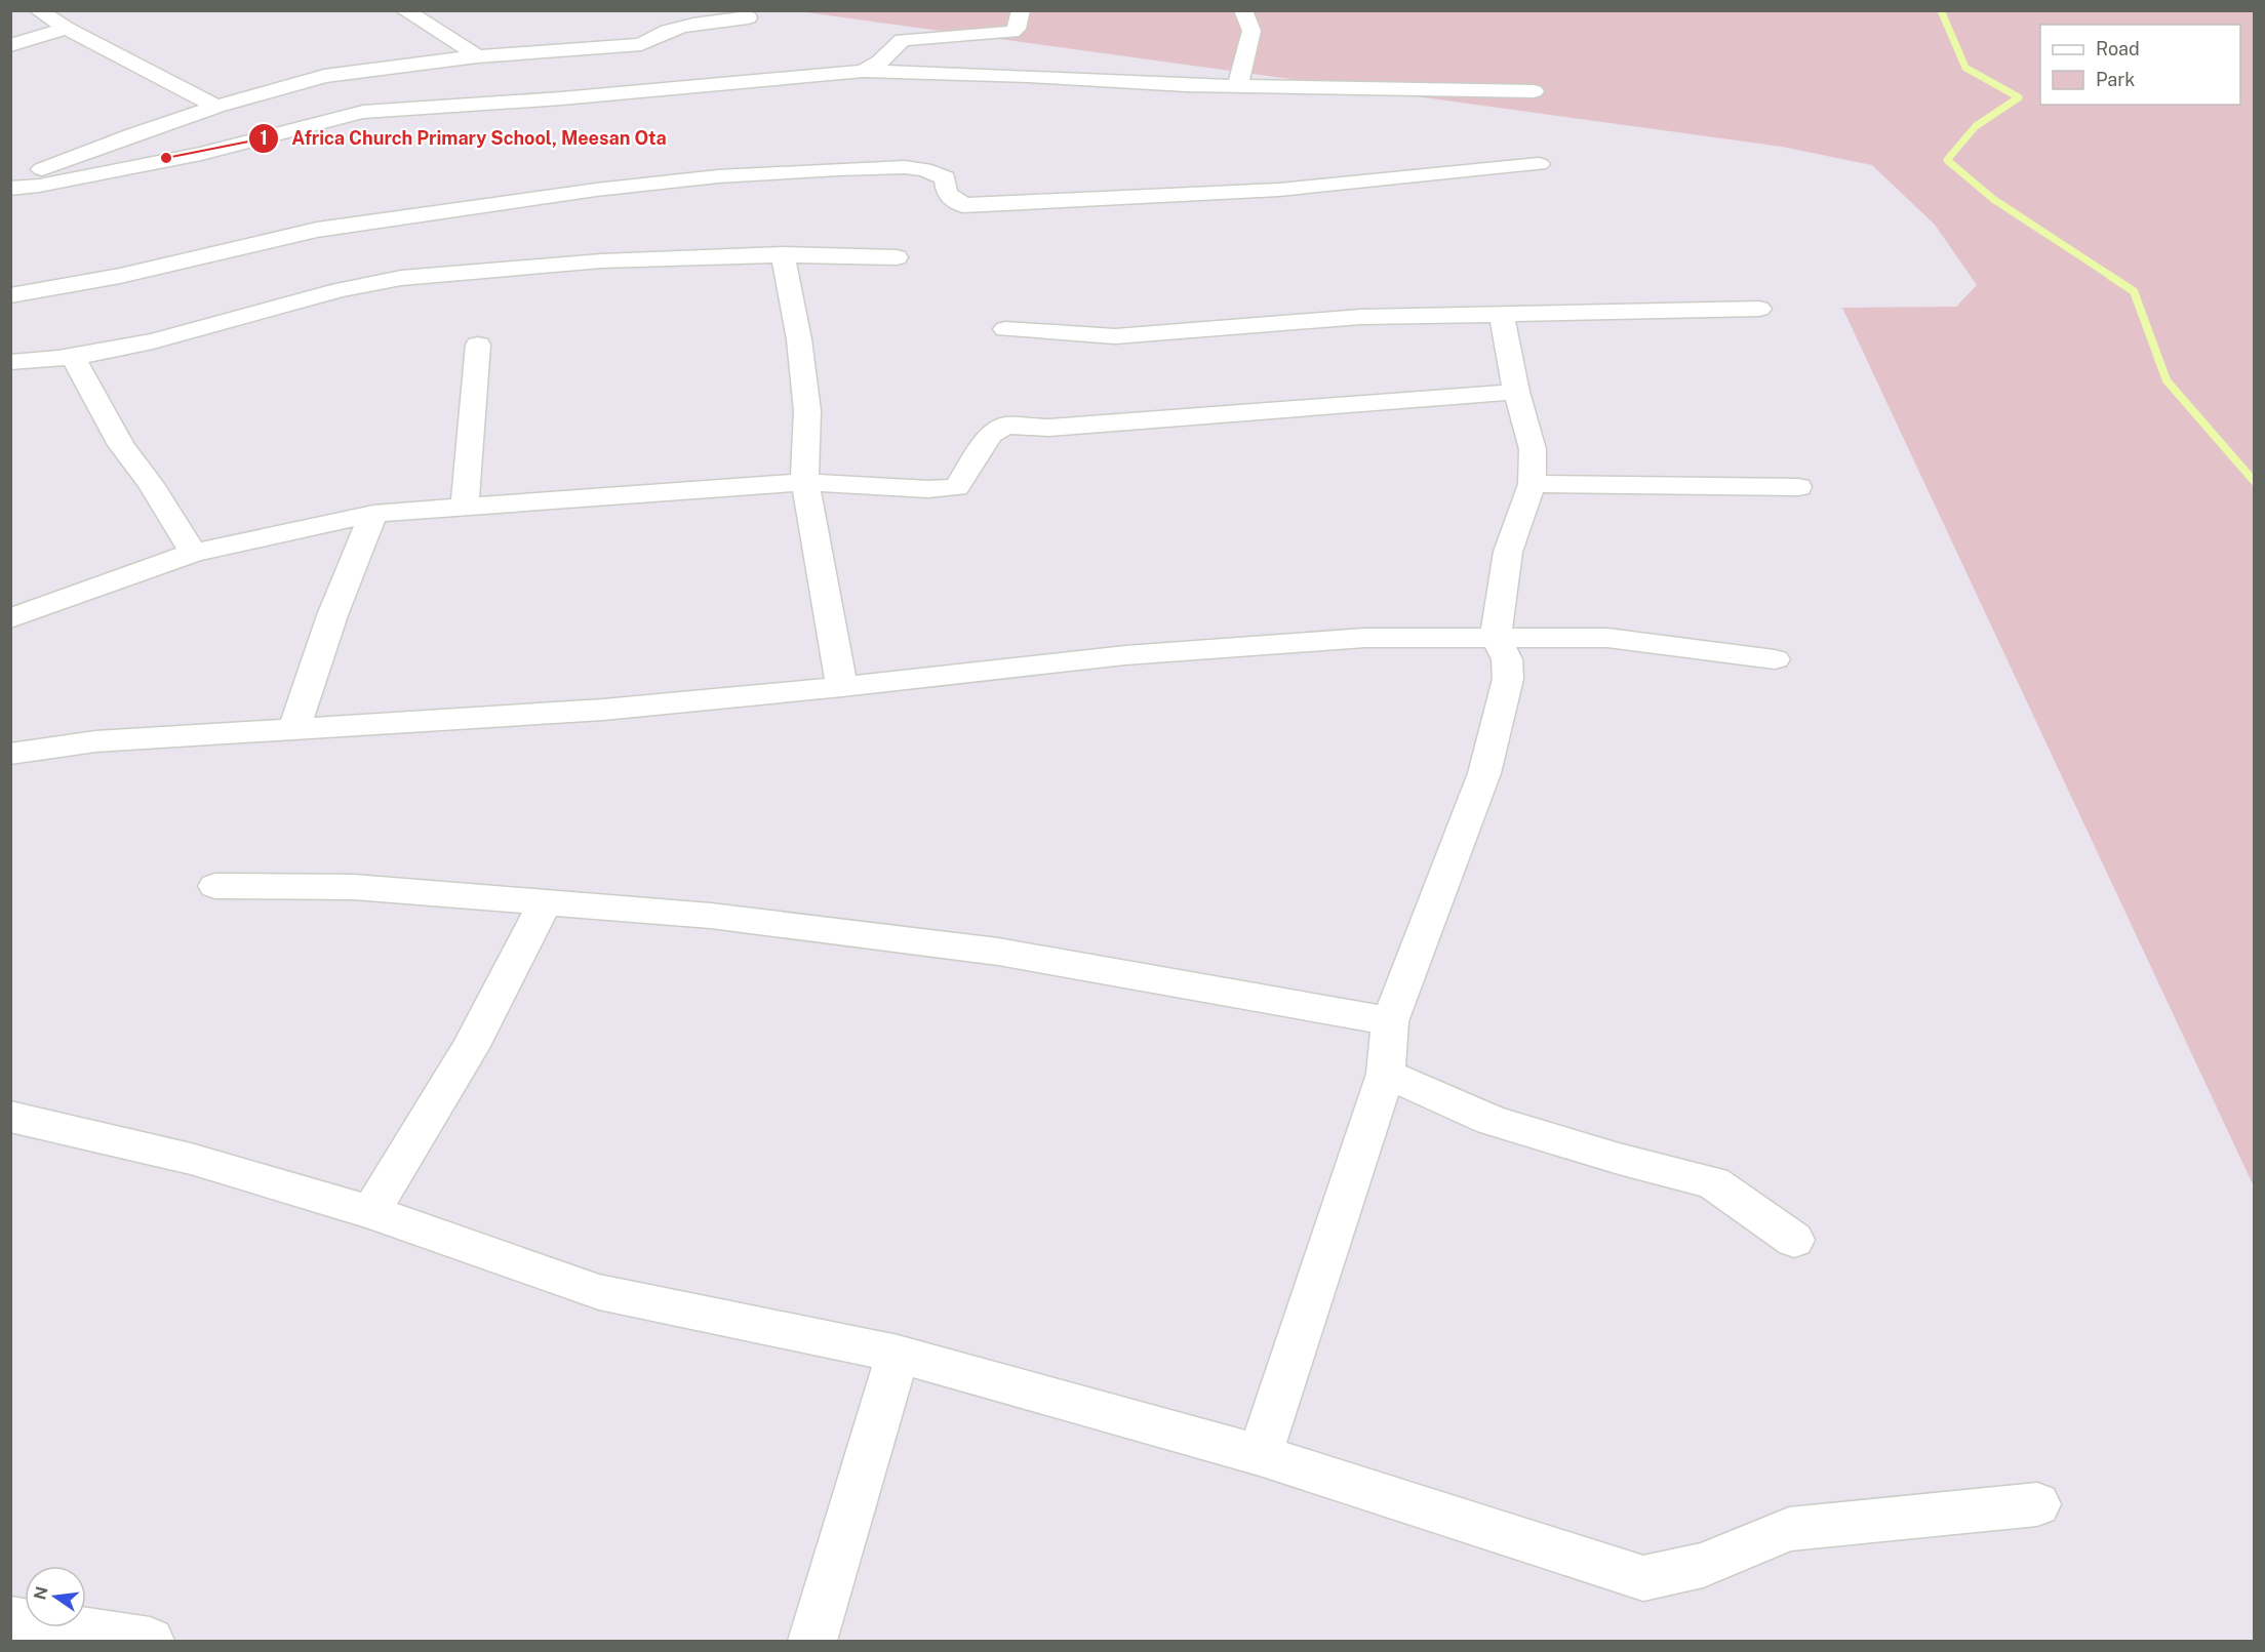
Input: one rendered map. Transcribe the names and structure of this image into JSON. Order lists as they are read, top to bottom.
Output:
{
  "places": ["Africa Church Primary School, Meesan Ota"],
  "legend": ["Road", "Park"],
  "north": "left"
}
